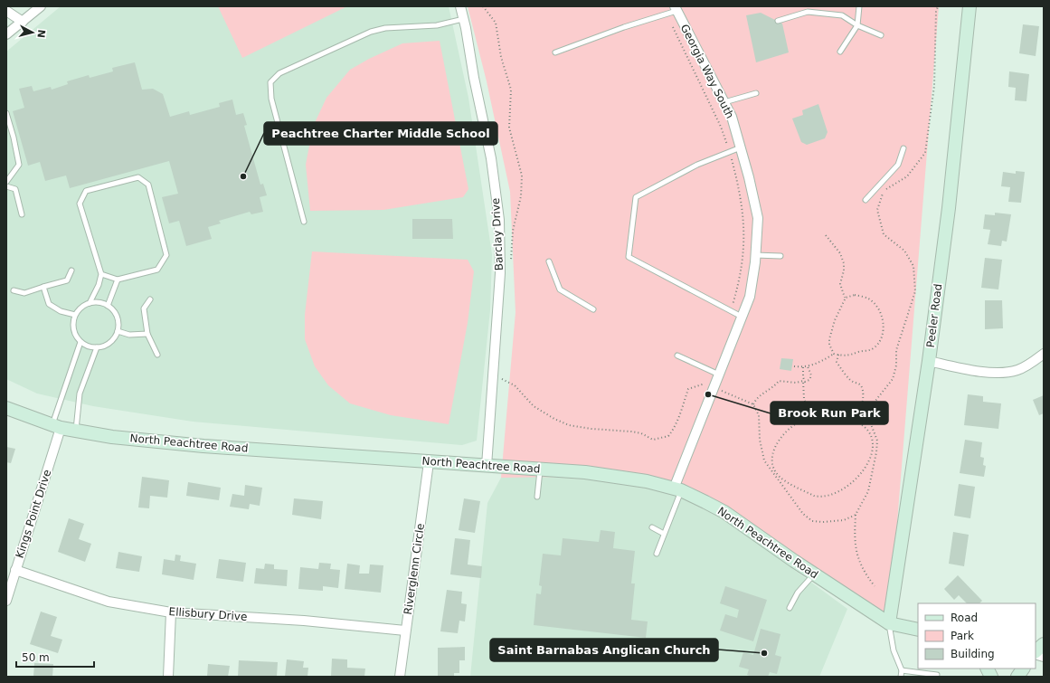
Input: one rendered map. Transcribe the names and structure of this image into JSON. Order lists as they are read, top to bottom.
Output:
{
  "streets": {
    "street": [
      "Georgia Way South",
      "Barclay Drive",
      "Peeler Road",
      "North Peachtree Road",
      "Kings Point Drive",
      "Riverglenn Circle",
      "Ellisbury Drive"
    ]
  },
  "crossings": [
    ["Georgia Way South", "North Peachtree Road"],
    ["Barclay Drive", "North Peachtree Road"],
    ["Peeler Road", "North Peachtree Road"],
    ["North Peachtree Road", "Kings Point Drive"],
    ["North Peachtree Road", "Riverglenn Circle"],
    ["Kings Point Drive", "Ellisbury Drive"],
    ["Riverglenn Circle", "Ellisbury Drive"]
  ],
  "places": ["Peachtree Charter Middle School", "Brook Run Park", "Saint Barnabas Anglican Church"],
  "legend": ["Road", "Park", "Building"],
  "scale_bar": "50 m",
  "north": "right"
}
